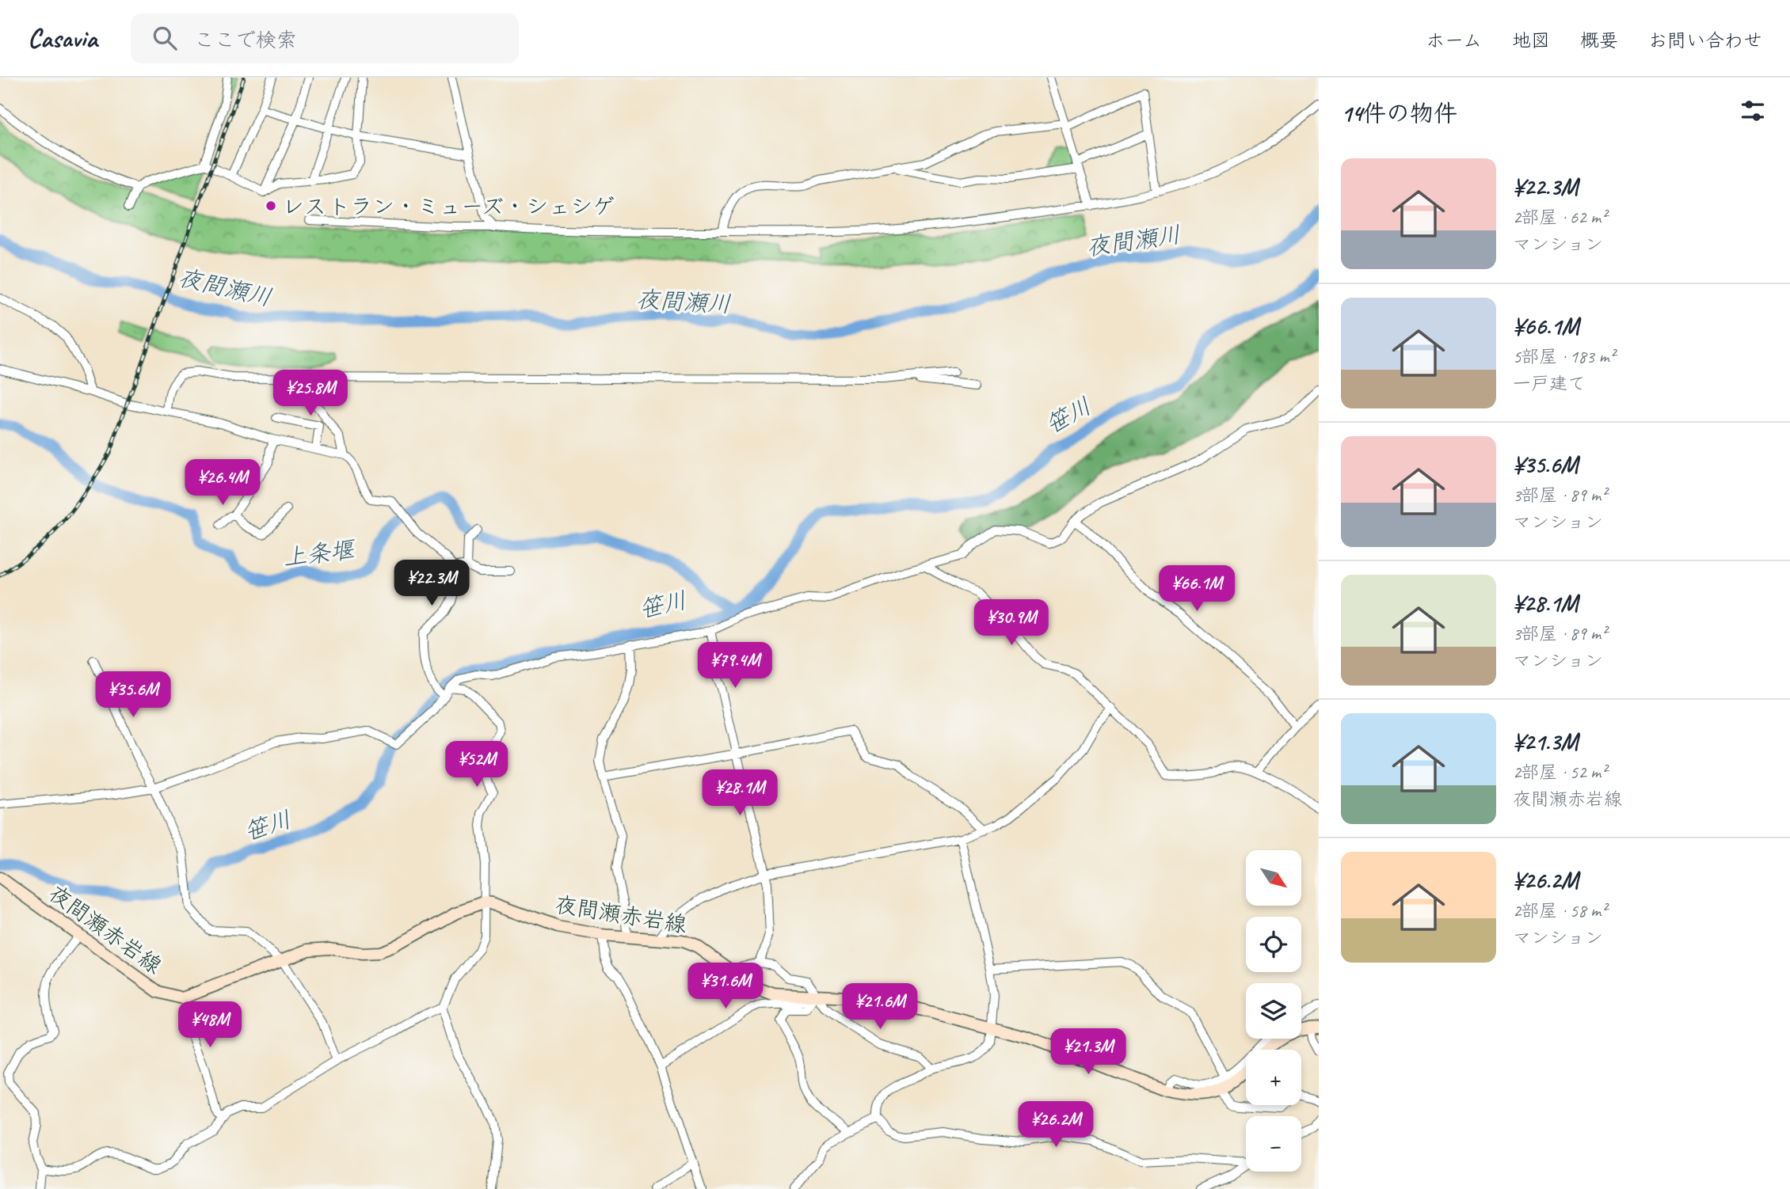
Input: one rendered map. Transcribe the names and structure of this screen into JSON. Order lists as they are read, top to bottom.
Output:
{
  "streets": {
    "main road": ["夜間瀬赤岩線"]
  },
  "water": ["夜間瀬川", "笹川", "上条堰"],
  "places": ["レストラン・ミューズ・シェシゲ"],
  "north": "bottom right",
  "page": {
    "header": "Casavia",
    "search": "ここで検索",
    "nav": [
      "ホーム",
      "地図",
      "概要",
      "お問い合わせ"
    ],
    "heading": "14件の物件",
    "list": [
      {
        "name": "¥22.3M",
        "note": "2部屋 · 62 m² · マンション"
      },
      {
        "name": "¥66.1M",
        "note": "5部屋 · 183 m² · 一戸建て"
      },
      {
        "name": "¥35.6M",
        "note": "3部屋 · 89 m² · マンション"
      },
      {
        "name": "¥28.1M",
        "note": "3部屋 · 89 m² · マンション"
      },
      {
        "name": "¥21.3M",
        "note": "2部屋 · 52 m² · 夜間瀬赤岩線"
      },
      {
        "name": "¥26.2M",
        "note": "2部屋 · 58 m² · マンション"
      }
    ],
    "price": [
      "¥25.8M",
      "¥26.4M",
      "¥22.3M",
      "¥66.1M",
      "¥30.9M",
      "¥79.4M",
      "¥35.6M",
      "¥52M",
      "¥28.1M",
      "¥31.6M",
      "¥21.6M",
      "¥48M",
      "¥21.3M",
      "¥26.2M"
    ],
    "map_buttons": ["+", "−"]
  }
}
